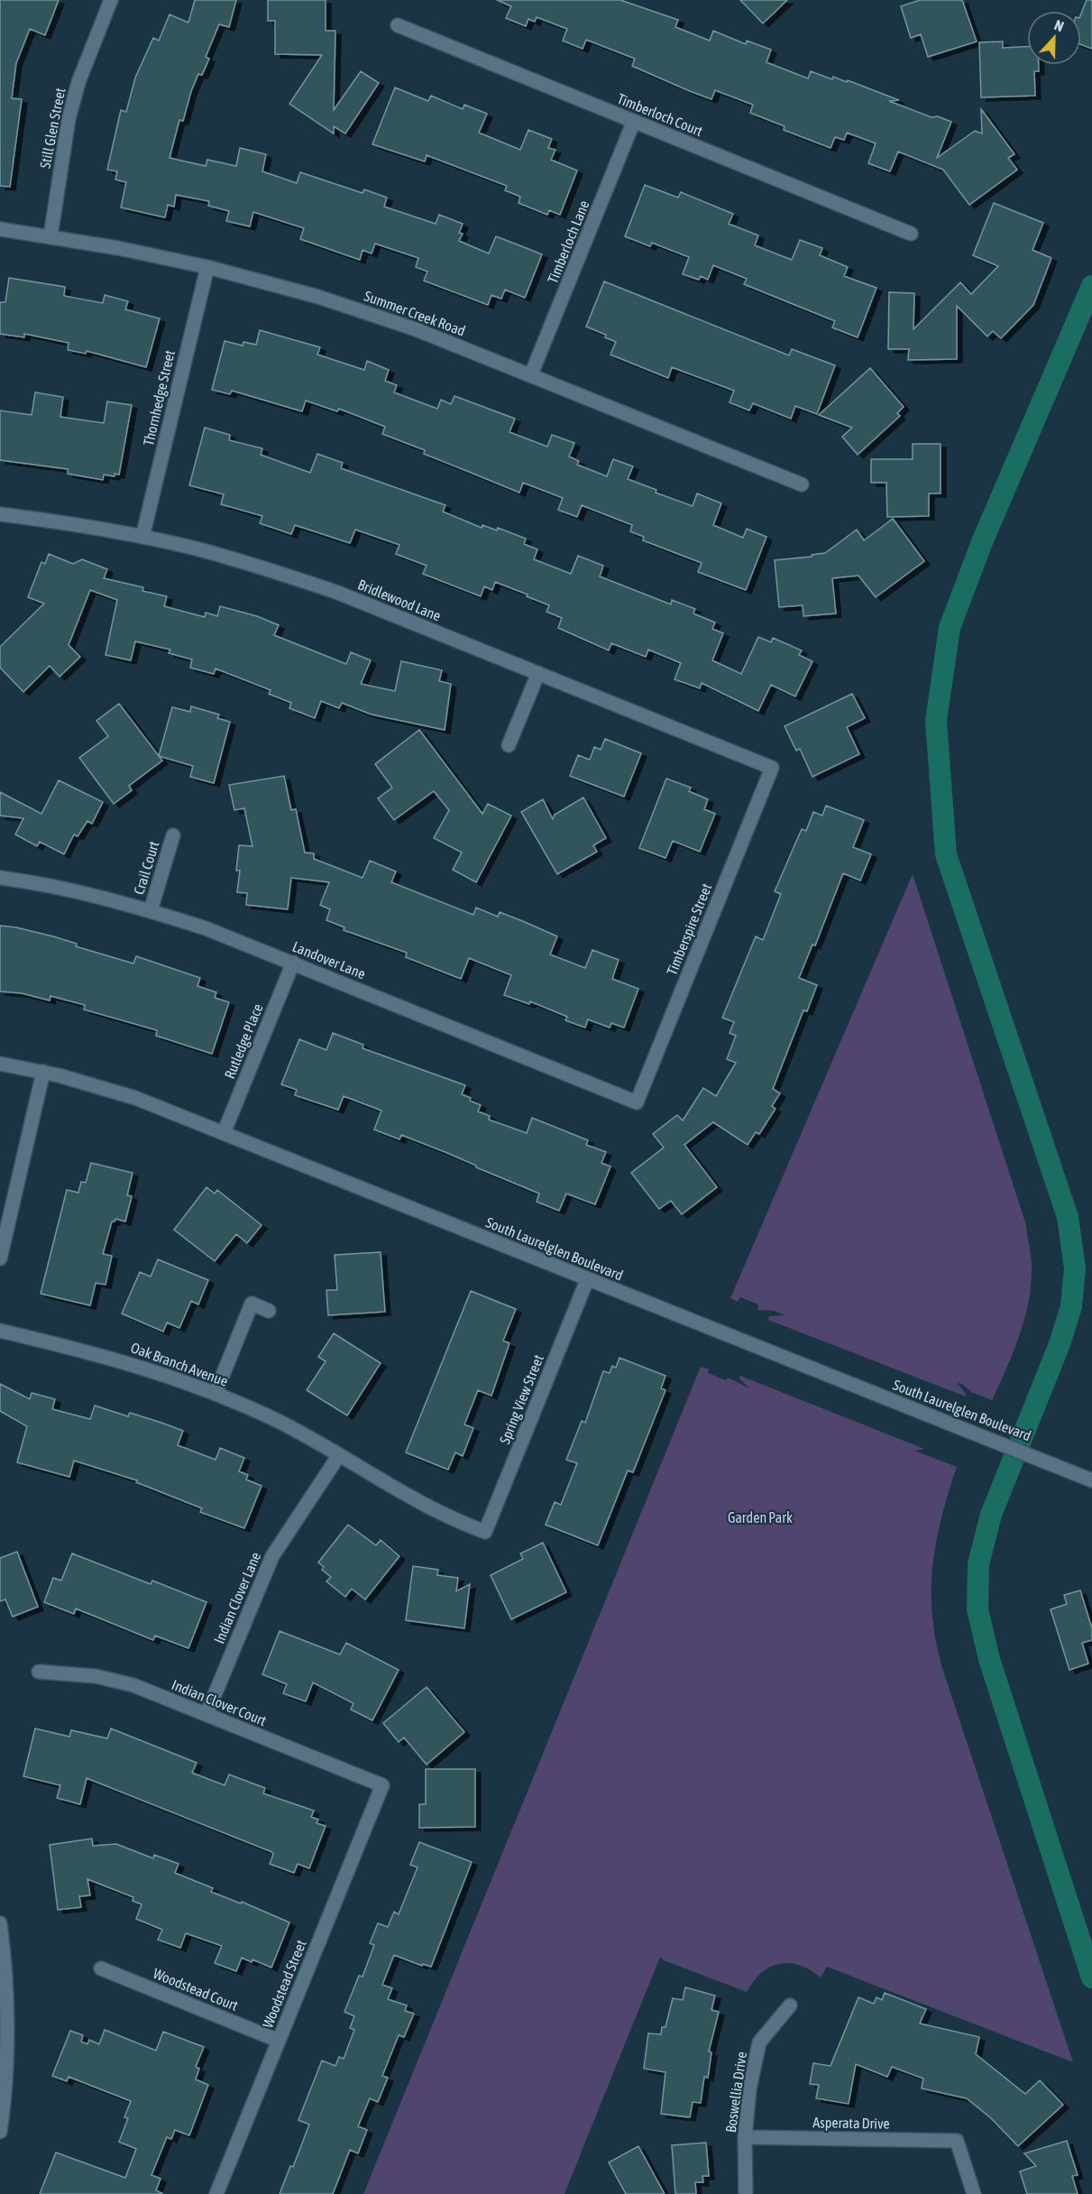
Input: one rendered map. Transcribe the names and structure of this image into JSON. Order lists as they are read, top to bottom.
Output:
{
  "streets": {
    "street": [
      "Timberloch Court",
      "Still Glen Street",
      "Timberloch Lane",
      "Summer Creek Road",
      "Thornhedge Street",
      "Bridlewood Lane",
      "Crail Court",
      "Timberspire Street",
      "Landover Lane",
      "Rutledge Place",
      "South Laurelglen Boulevard",
      "Oak Branch Avenue",
      "Spring View Street",
      "Indian Clover Lane",
      "Indian Clover Court",
      "Woodstead Street",
      "Woodstead Court",
      "Boswellia Drive",
      "Asperata Drive"
    ]
  },
  "crossings": [
    ["Timberloch Court", "Timberloch Lane"],
    ["Still Glen Street", "Summer Creek Road"],
    ["Timberloch Lane", "Summer Creek Road"],
    ["Summer Creek Road", "Thornhedge Street"],
    ["Thornhedge Street", "Bridlewood Lane"],
    ["Bridlewood Lane", "Timberspire Street"],
    ["Crail Court", "Landover Lane"],
    ["Timberspire Street", "Landover Lane"],
    ["Landover Lane", "Rutledge Place"],
    ["Rutledge Place", "South Laurelglen Boulevard"],
    ["South Laurelglen Boulevard", "Spring View Street"],
    ["Oak Branch Avenue", "Spring View Street"],
    ["Oak Branch Avenue", "Indian Clover Lane"],
    ["Indian Clover Lane", "Indian Clover Court"],
    ["Indian Clover Court", "Woodstead Street"],
    ["Woodstead Street", "Woodstead Court"],
    ["Boswellia Drive", "Asperata Drive"]
  ],
  "parks": ["Garden Park"],
  "north": "top"
}
